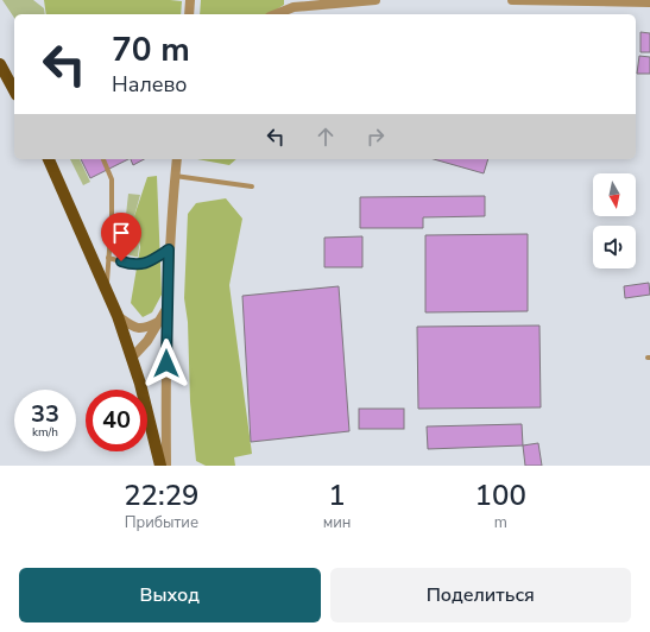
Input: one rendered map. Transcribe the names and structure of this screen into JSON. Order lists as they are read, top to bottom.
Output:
{
  "north": "bottom",
  "page": {
    "turn": ["70 m", "Налево"],
    "speed": "33 km/h",
    "limit": "40",
    "eta": [
      "22:29",
      "Прибытие",
      "1",
      "мин",
      "100",
      "m"
    ],
    "buttons": ["Выход", "Поделиться"]
  }
}
